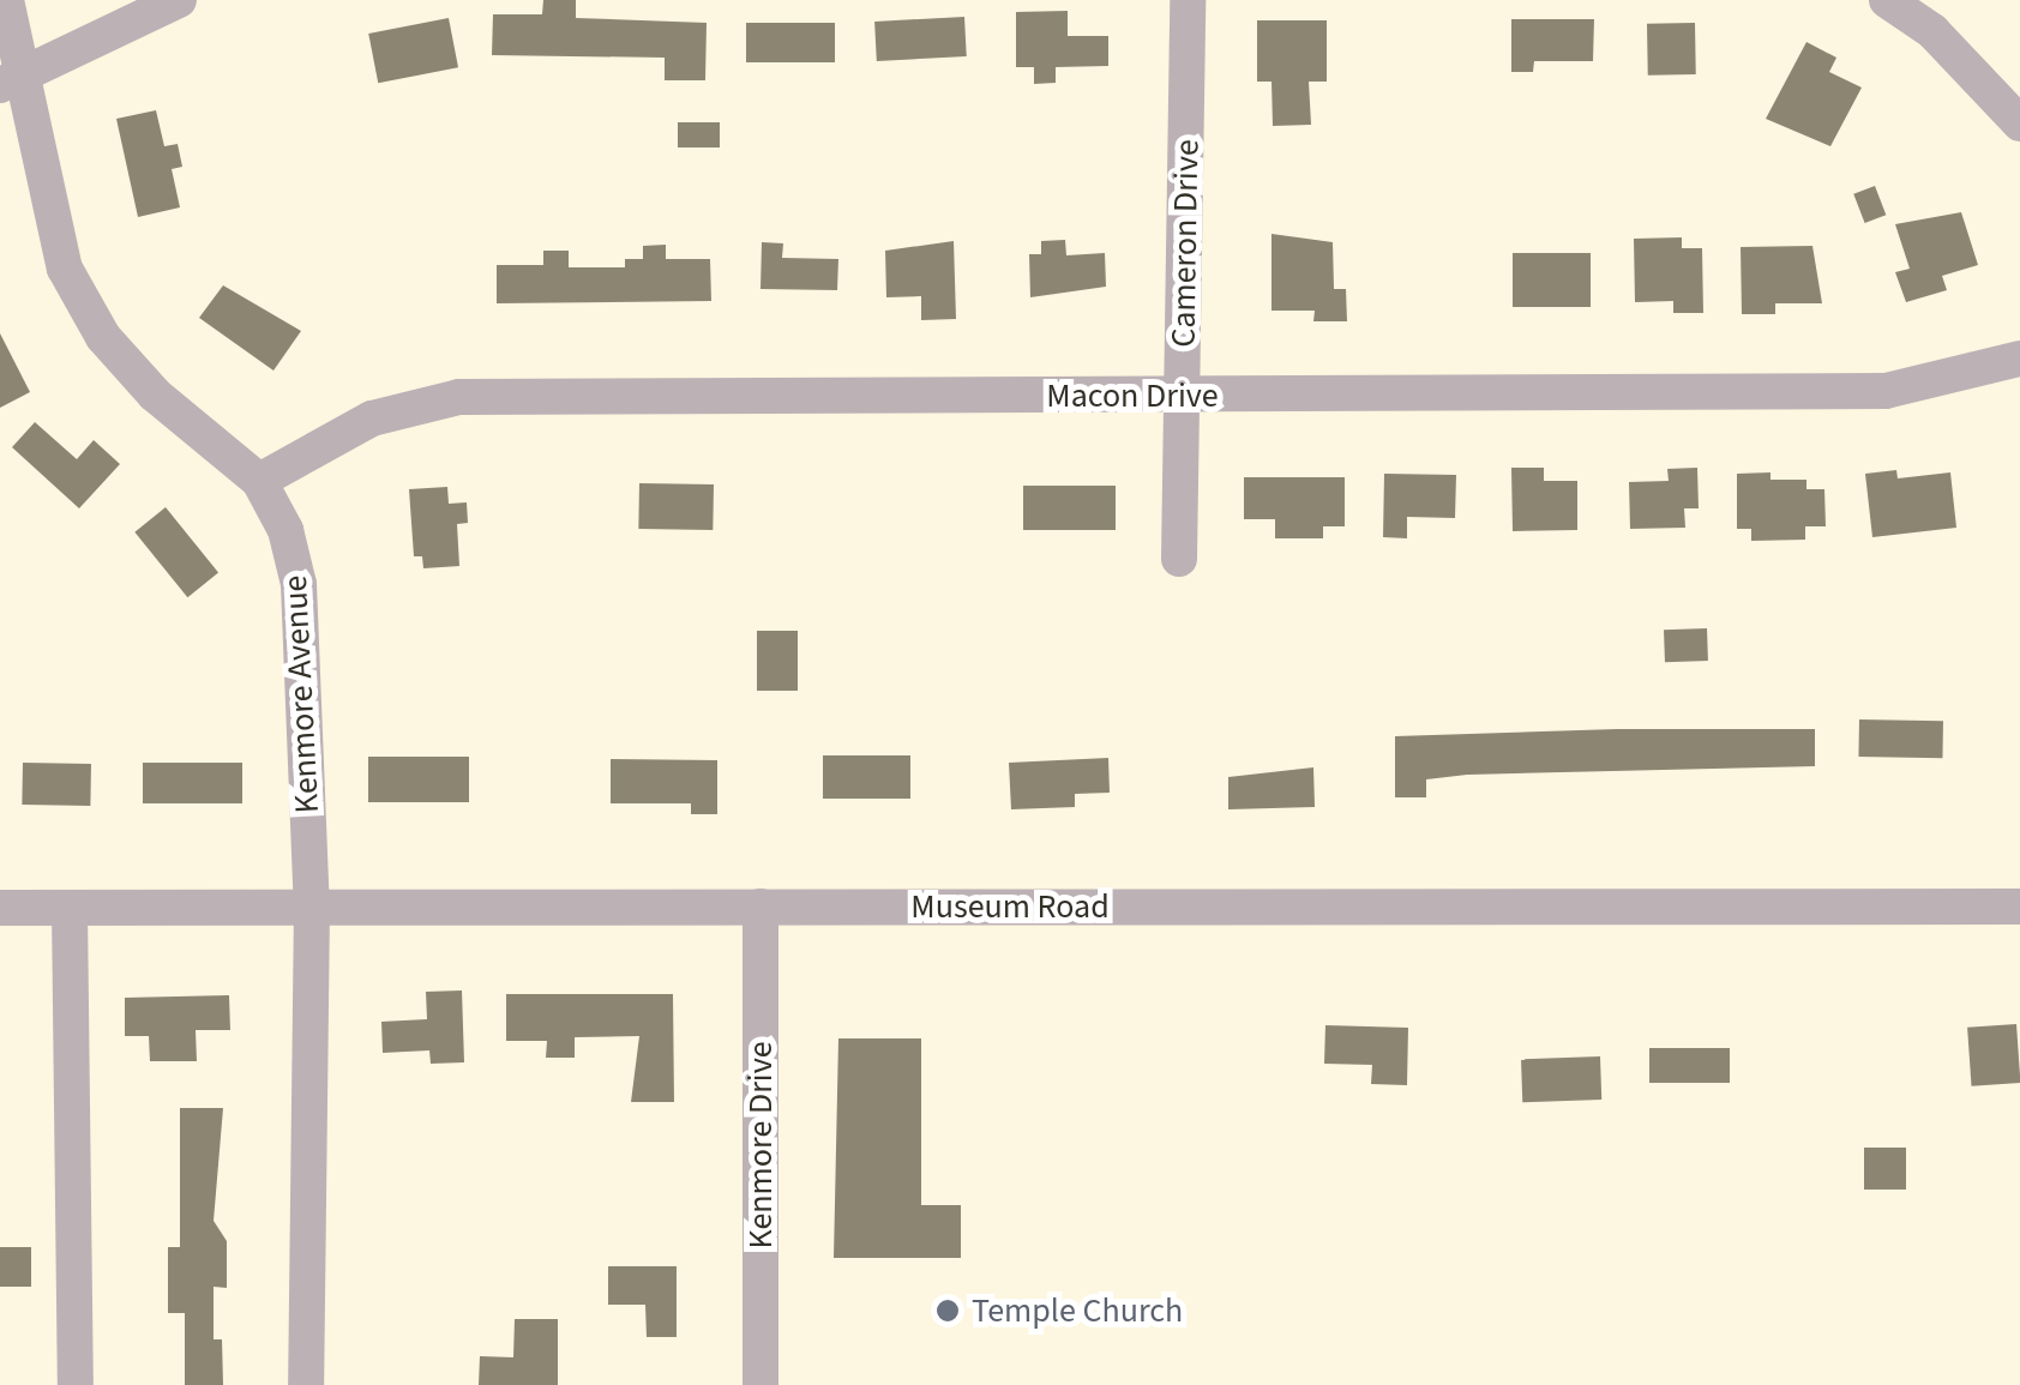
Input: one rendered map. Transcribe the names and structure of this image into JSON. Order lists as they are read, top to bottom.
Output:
{
  "streets": {
    "street": [
      "Cameron Drive",
      "Macon Drive",
      "Kenmore Avenue",
      "Museum Road",
      "Kenmore Drive"
    ]
  },
  "crossings": [
    ["Cameron Drive", "Macon Drive"],
    ["Macon Drive", "Kenmore Avenue"],
    ["Kenmore Avenue", "Museum Road"],
    ["Museum Road", "Kenmore Drive"]
  ],
  "places": ["Temple Church"]
}
